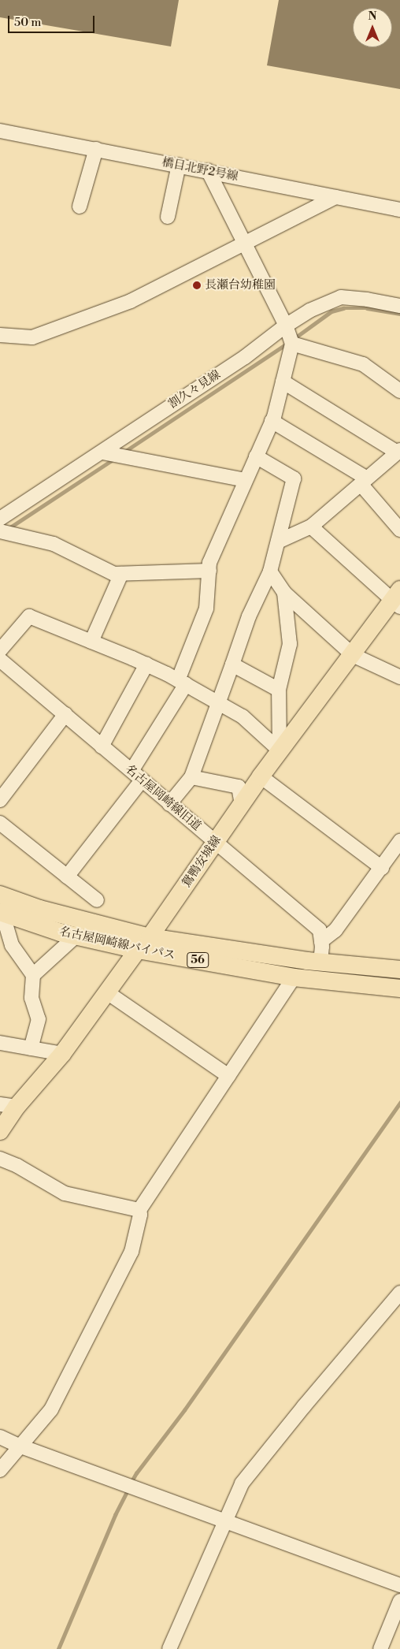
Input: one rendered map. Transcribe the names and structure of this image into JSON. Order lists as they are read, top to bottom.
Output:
{
  "streets": {
    "main road": ["鴛鴨安城線", "名古屋岡崎線バイパス", "56"],
    "street": ["橋目北野2号線", "割久々見線", "名古屋岡崎線旧道"]
  },
  "crossings": [
    ["名古屋岡崎線旧道", "鴛鴨安城線"],
    ["名古屋岡崎線旧道", "名古屋岡崎線バイパス"],
    ["鴛鴨安城線", "名古屋岡崎線バイパス"]
  ],
  "places": ["長瀬台幼稚園"],
  "scale_bar": "50 m",
  "north": "top"
}
